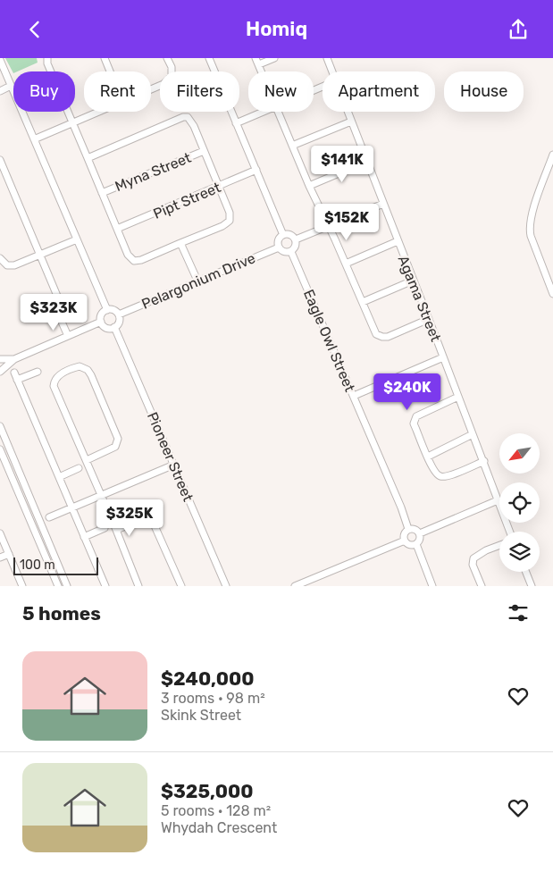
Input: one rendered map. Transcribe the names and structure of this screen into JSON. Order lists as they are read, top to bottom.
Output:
{
  "streets": {
    "street": [
      "Myna Street",
      "Pipt Street",
      "Pelargonium Drive",
      "Agama Street",
      "Eagle Owl Street",
      "Pioneer Street"
    ]
  },
  "crossings": [
    ["Pelargonium Drive", "Eagle Owl Street"],
    ["Pelargonium Drive", "Pioneer Street"]
  ],
  "scale_bar": "100 m",
  "north": "bottom left",
  "page": {
    "header": "Homiq",
    "chip": [
      "Buy",
      "Rent",
      "Filters",
      "New",
      "Apartment",
      "House"
    ],
    "price": [
      "$141K",
      "$152K",
      "$323K",
      "$240K",
      "$325K"
    ],
    "scale": "100 m",
    "heading": "5 homes",
    "list": [
      {
        "name": "$240,000",
        "note": "3 rooms · 98 m² · Skink Street"
      },
      {
        "name": "$325,000",
        "note": "5 rooms · 128 m² · Whydah Crescent"
      }
    ]
  }
}
